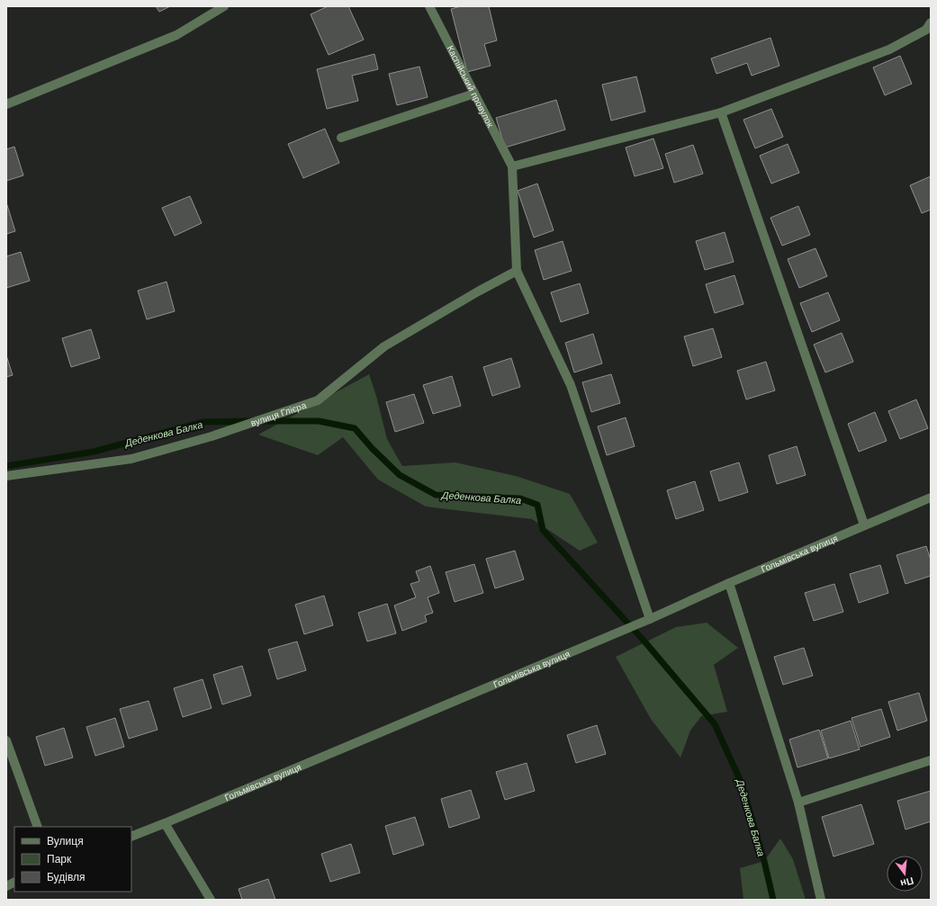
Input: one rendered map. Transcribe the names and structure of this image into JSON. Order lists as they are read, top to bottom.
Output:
{
  "streets": {
    "street": ["Каспійський провулок", "вулиця Глієра", "Гольмівська вулиця"]
  },
  "water": ["Деденкова Балка"],
  "legend": ["Вулиця", "Парк", "Будівля"],
  "north": "bottom"
}
